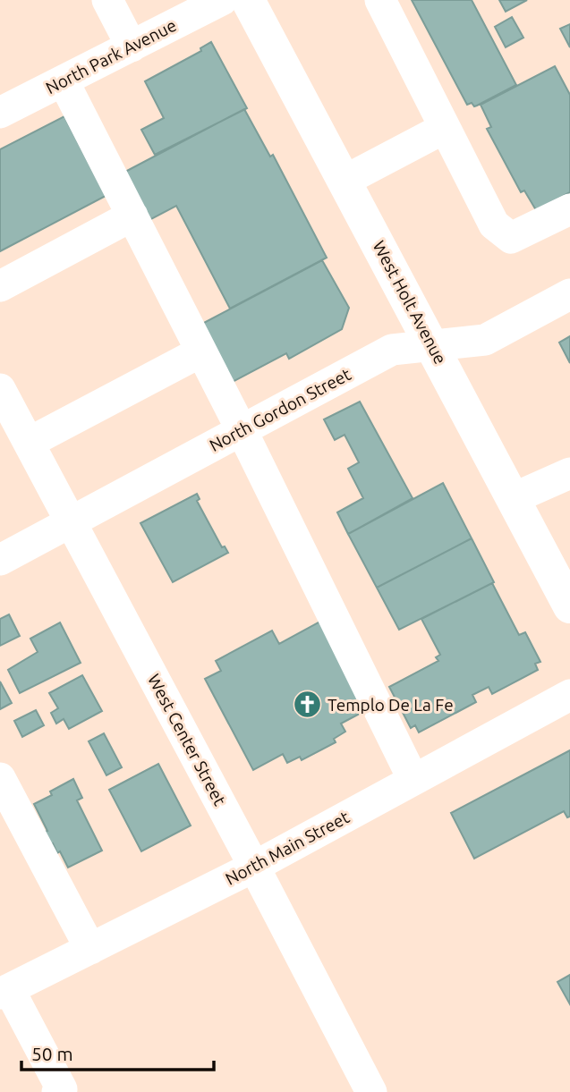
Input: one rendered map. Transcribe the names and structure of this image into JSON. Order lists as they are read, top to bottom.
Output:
{
  "streets": {
    "main road": ["West Holt Avenue"],
    "street": [
      "North Park Avenue",
      "North Gordon Street",
      "West Center Street",
      "North Main Street"
    ]
  },
  "crossings": [
    ["West Holt Avenue", "North Gordon Street"],
    ["North Gordon Street", "West Center Street"],
    ["West Center Street", "North Main Street"]
  ],
  "places": {
    "church": ["Templo De La Fe"]
  },
  "scale_bar": "50 m"
}
